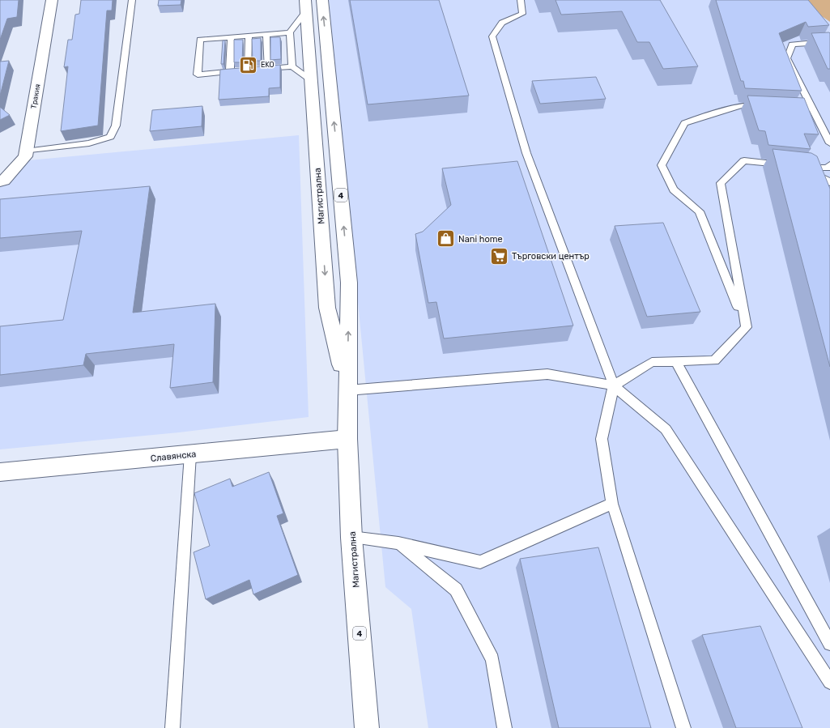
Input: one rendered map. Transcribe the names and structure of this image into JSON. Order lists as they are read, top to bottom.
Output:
{
  "streets": {
    "main road": [
      "Тракия",
      "4",
      "Магистрална",
      "Славянска"
    ]
  },
  "crossings": [
    ["Магистрална", "Славянска"]
  ],
  "places": {
    "fuel station": ["EKO"],
    "shop": ["Nani home"],
    "supermarket": ["Търговски център"]
  }
}
